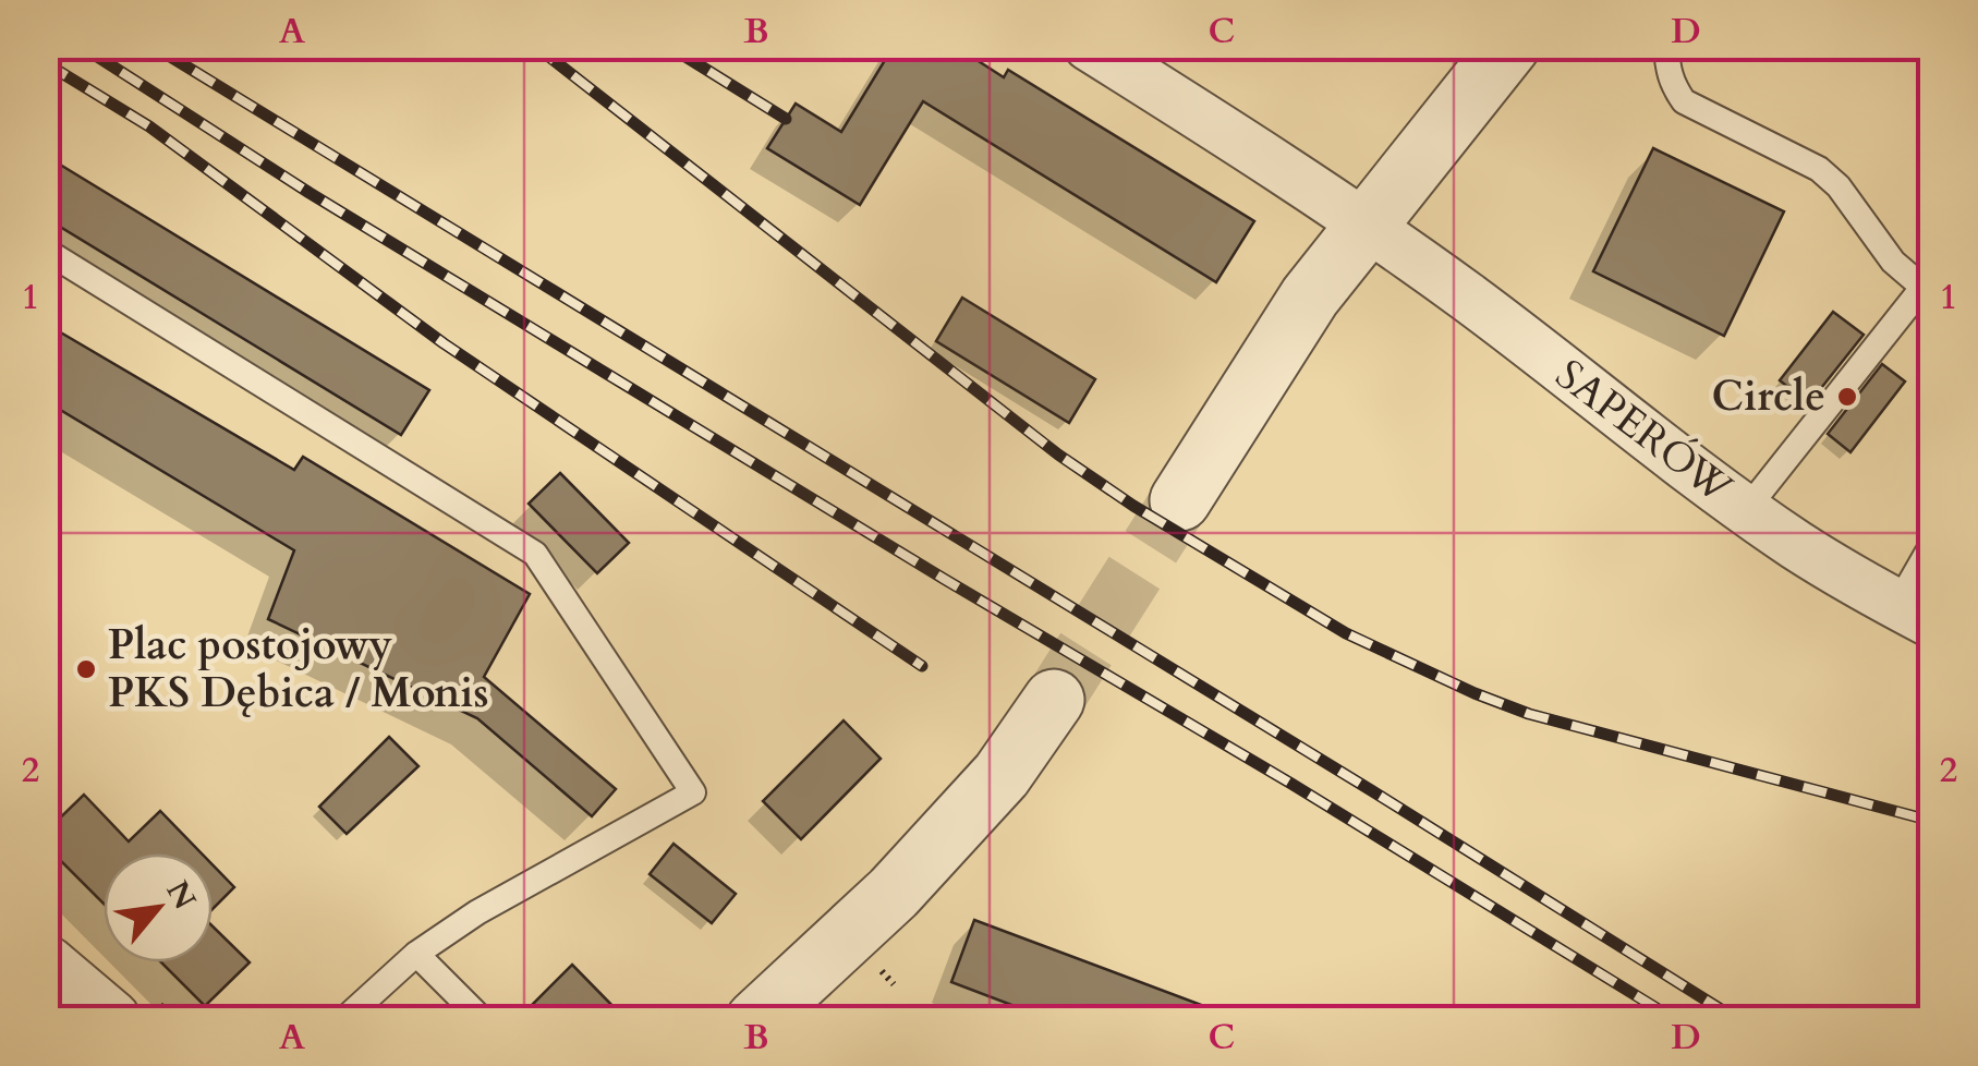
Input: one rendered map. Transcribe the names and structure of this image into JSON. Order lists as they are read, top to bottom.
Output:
{
  "streets": {
    "street": ["SAPERÓW"]
  },
  "places": ["Circle", "Plac postojowy PKS Dębica / Monis"],
  "north": "top right",
  "grid": {
    "columns": [
      "A",
      "B",
      "C",
      "D"
    ],
    "rows": ["1", "2"]
  }
}
